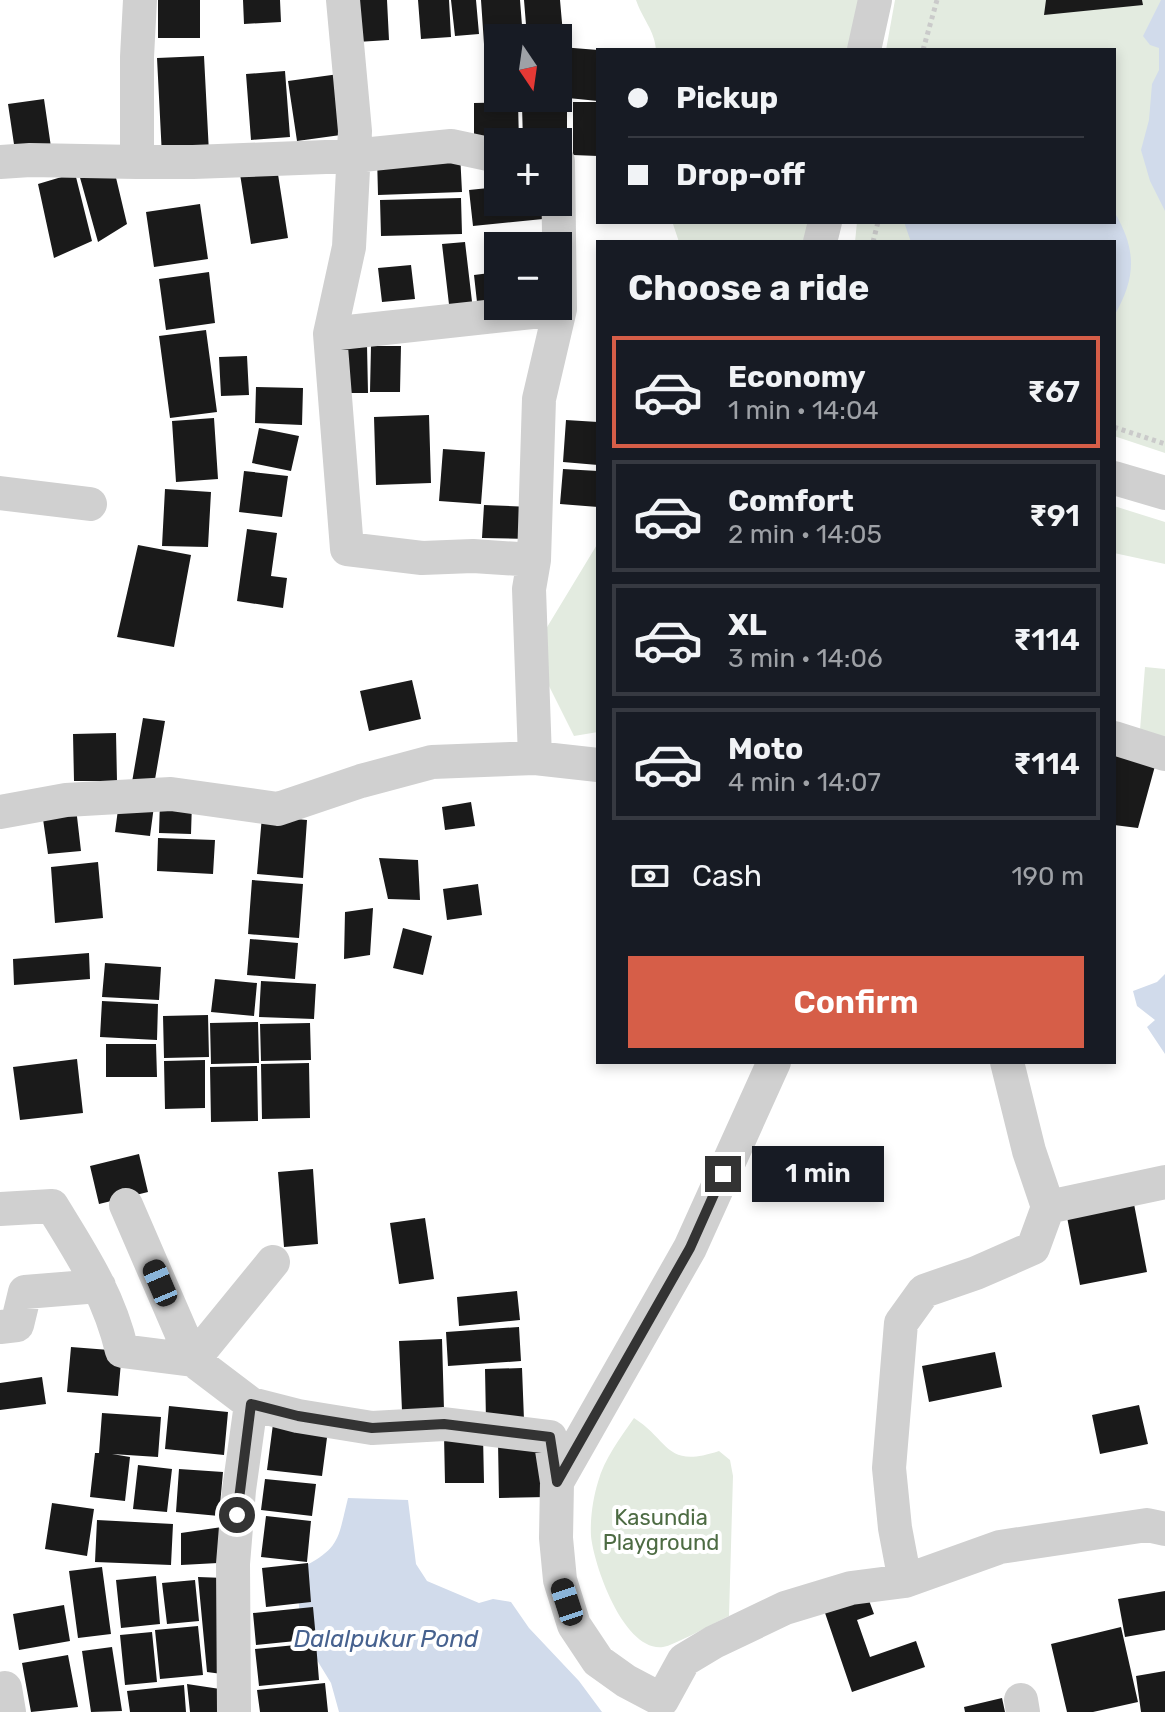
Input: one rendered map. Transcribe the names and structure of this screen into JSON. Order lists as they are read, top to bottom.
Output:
{
  "water": ["Dalalpukur Pond"],
  "parks": ["Kasundia Playground"],
  "north": "bottom",
  "page": {
    "map_buttons": ["+", "−"],
    "banner": ["Pickup", "Drop-off"],
    "heading": "Choose a ride",
    "list": [
      {
        "name": "Economy",
        "note": "1 min · 14:04",
        "value": "₹67"
      },
      {
        "name": "Comfort",
        "note": "2 min · 14:05",
        "value": "₹91"
      },
      {
        "name": "XL",
        "note": "3 min · 14:06",
        "value": "₹114"
      },
      {
        "name": "Moto",
        "note": "4 min · 14:07",
        "value": "₹114"
      }
    ],
    "pay": ["Cash", "190 m"],
    "buttons": "Confirm",
    "bubble": "1 min"
  }
}
